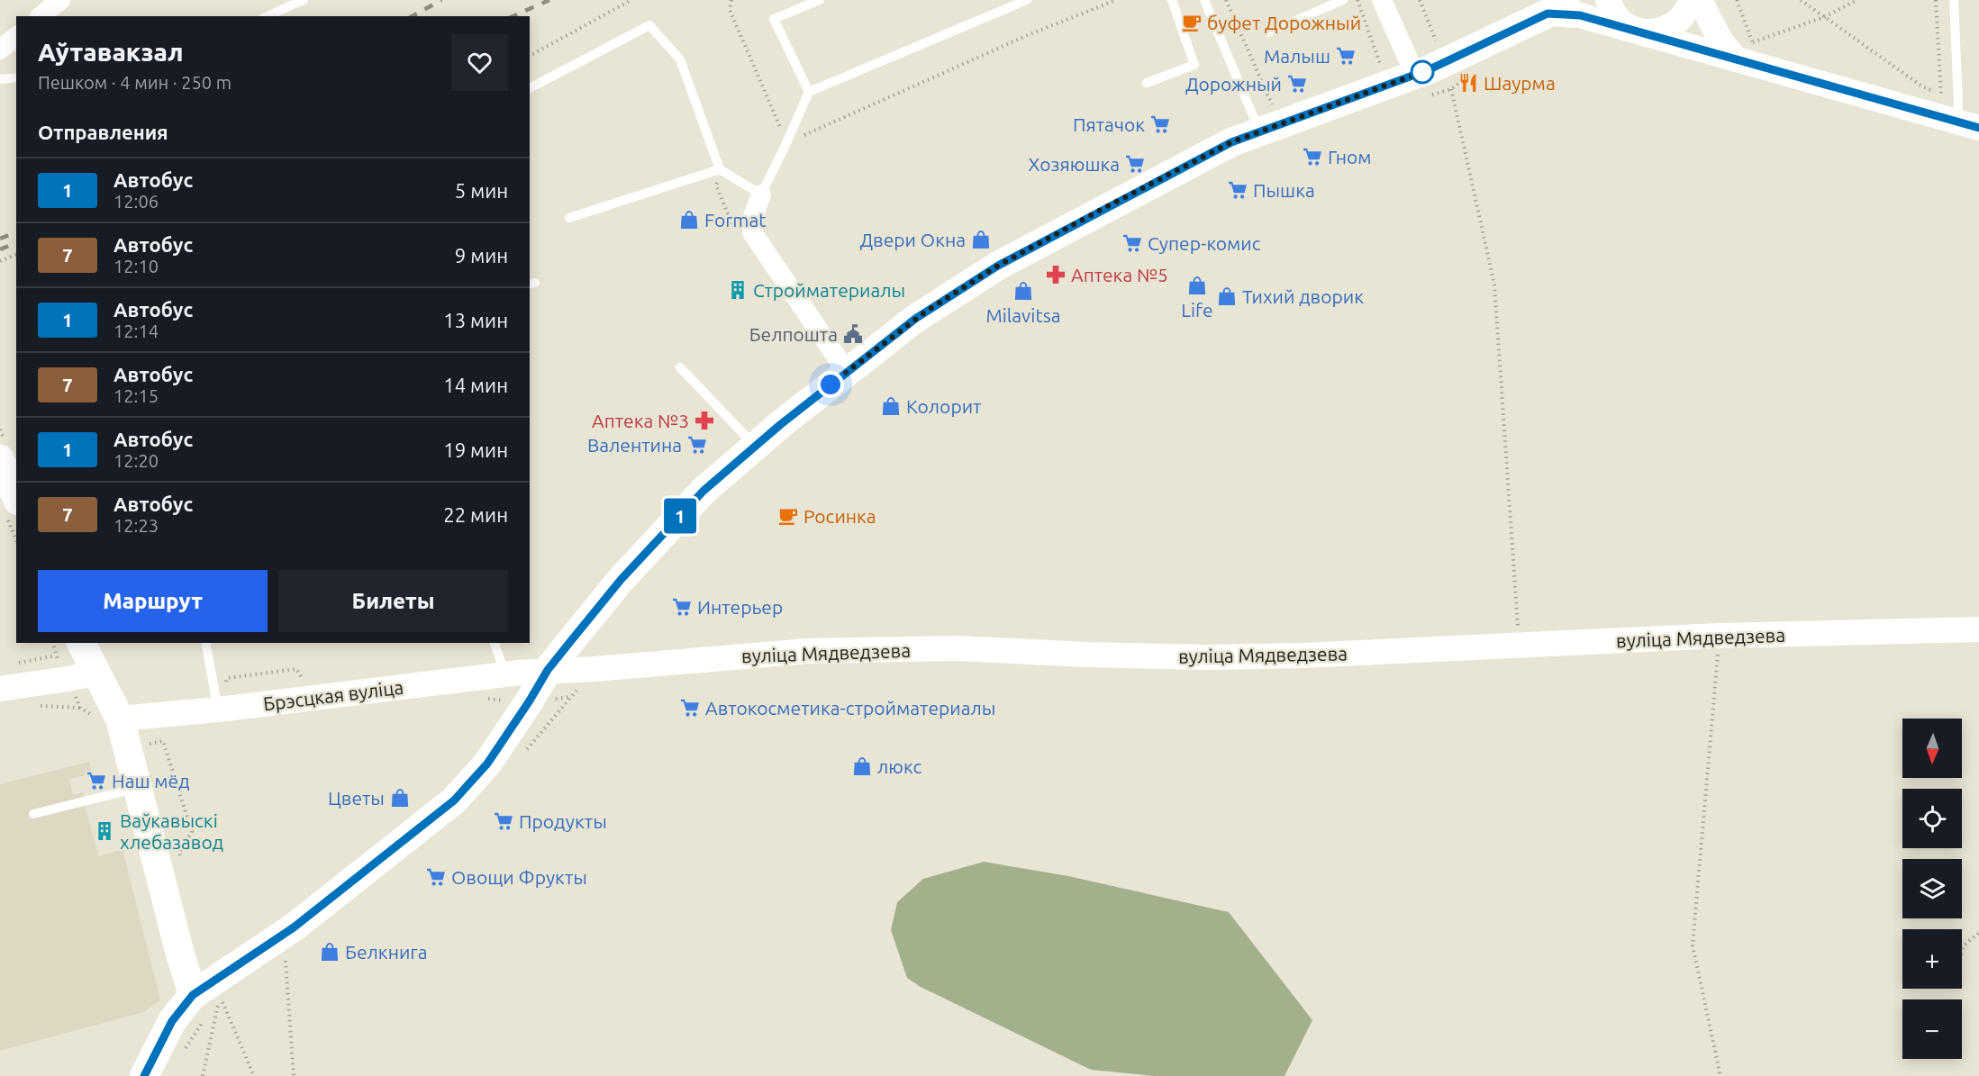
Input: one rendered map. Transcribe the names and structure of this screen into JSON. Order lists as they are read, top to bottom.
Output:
{
  "streets": {
    "street": ["вуліца Мядведзева", "Брэсцкая вуліца"]
  },
  "crossings": [
    ["вуліца Мядведзева", "Брэсцкая вуліца"]
  ],
  "places": {
    "cafe": ["буфет Дорожный", "Росинка"],
    "supermarket": [
      "Малыш",
      "Дорожный",
      "Пятачок",
      "Гном",
      "Хозяюшка",
      "Пышка",
      "Супер-комис",
      "Валентина",
      "Интерьер",
      "Автокосметика-стройматериалы",
      "Наш мёд",
      "Продукты",
      "Овощи Фрукты"
    ],
    "restaurant": ["Шаурма"],
    "shop": [
      "Format",
      "Двери Окна",
      "Life",
      "Milavitsa",
      "Тихий дворик",
      "Колорит",
      "люкс",
      "Цветы",
      "Белкнига"
    ],
    "pharmacy": ["Аптека №5", "Аптека №3"],
    "building": ["Стройматериалы", "Ваўкавыскі хлебазавод"],
    "public building": ["Белпошта"]
  },
  "lines": ["bus line 1"],
  "north": "bottom",
  "page": {
    "on_map": "1",
    "heading": [
      ["Аўтавакзал", "Пешком · 4 мин · 250 m"],
      "Отправления"
    ],
    "list": [
      {
        "mark": "1",
        "name": "Автобус",
        "note": "12:06",
        "value": "5 мин"
      },
      {
        "mark": "7",
        "name": "Автобус",
        "note": "12:10",
        "value": "9 мин"
      },
      {
        "mark": "1",
        "name": "Автобус",
        "note": "12:14",
        "value": "13 мин"
      },
      {
        "mark": "7",
        "name": "Автобус",
        "note": "12:15",
        "value": "14 мин"
      },
      {
        "mark": "1",
        "name": "Автобус",
        "note": "12:20",
        "value": "19 мин"
      },
      {
        "mark": "7",
        "name": "Автобус",
        "note": "12:23",
        "value": "22 мин"
      }
    ],
    "buttons": ["Маршрут", "Билеты"],
    "map_buttons": ["+", "−"]
  }
}
